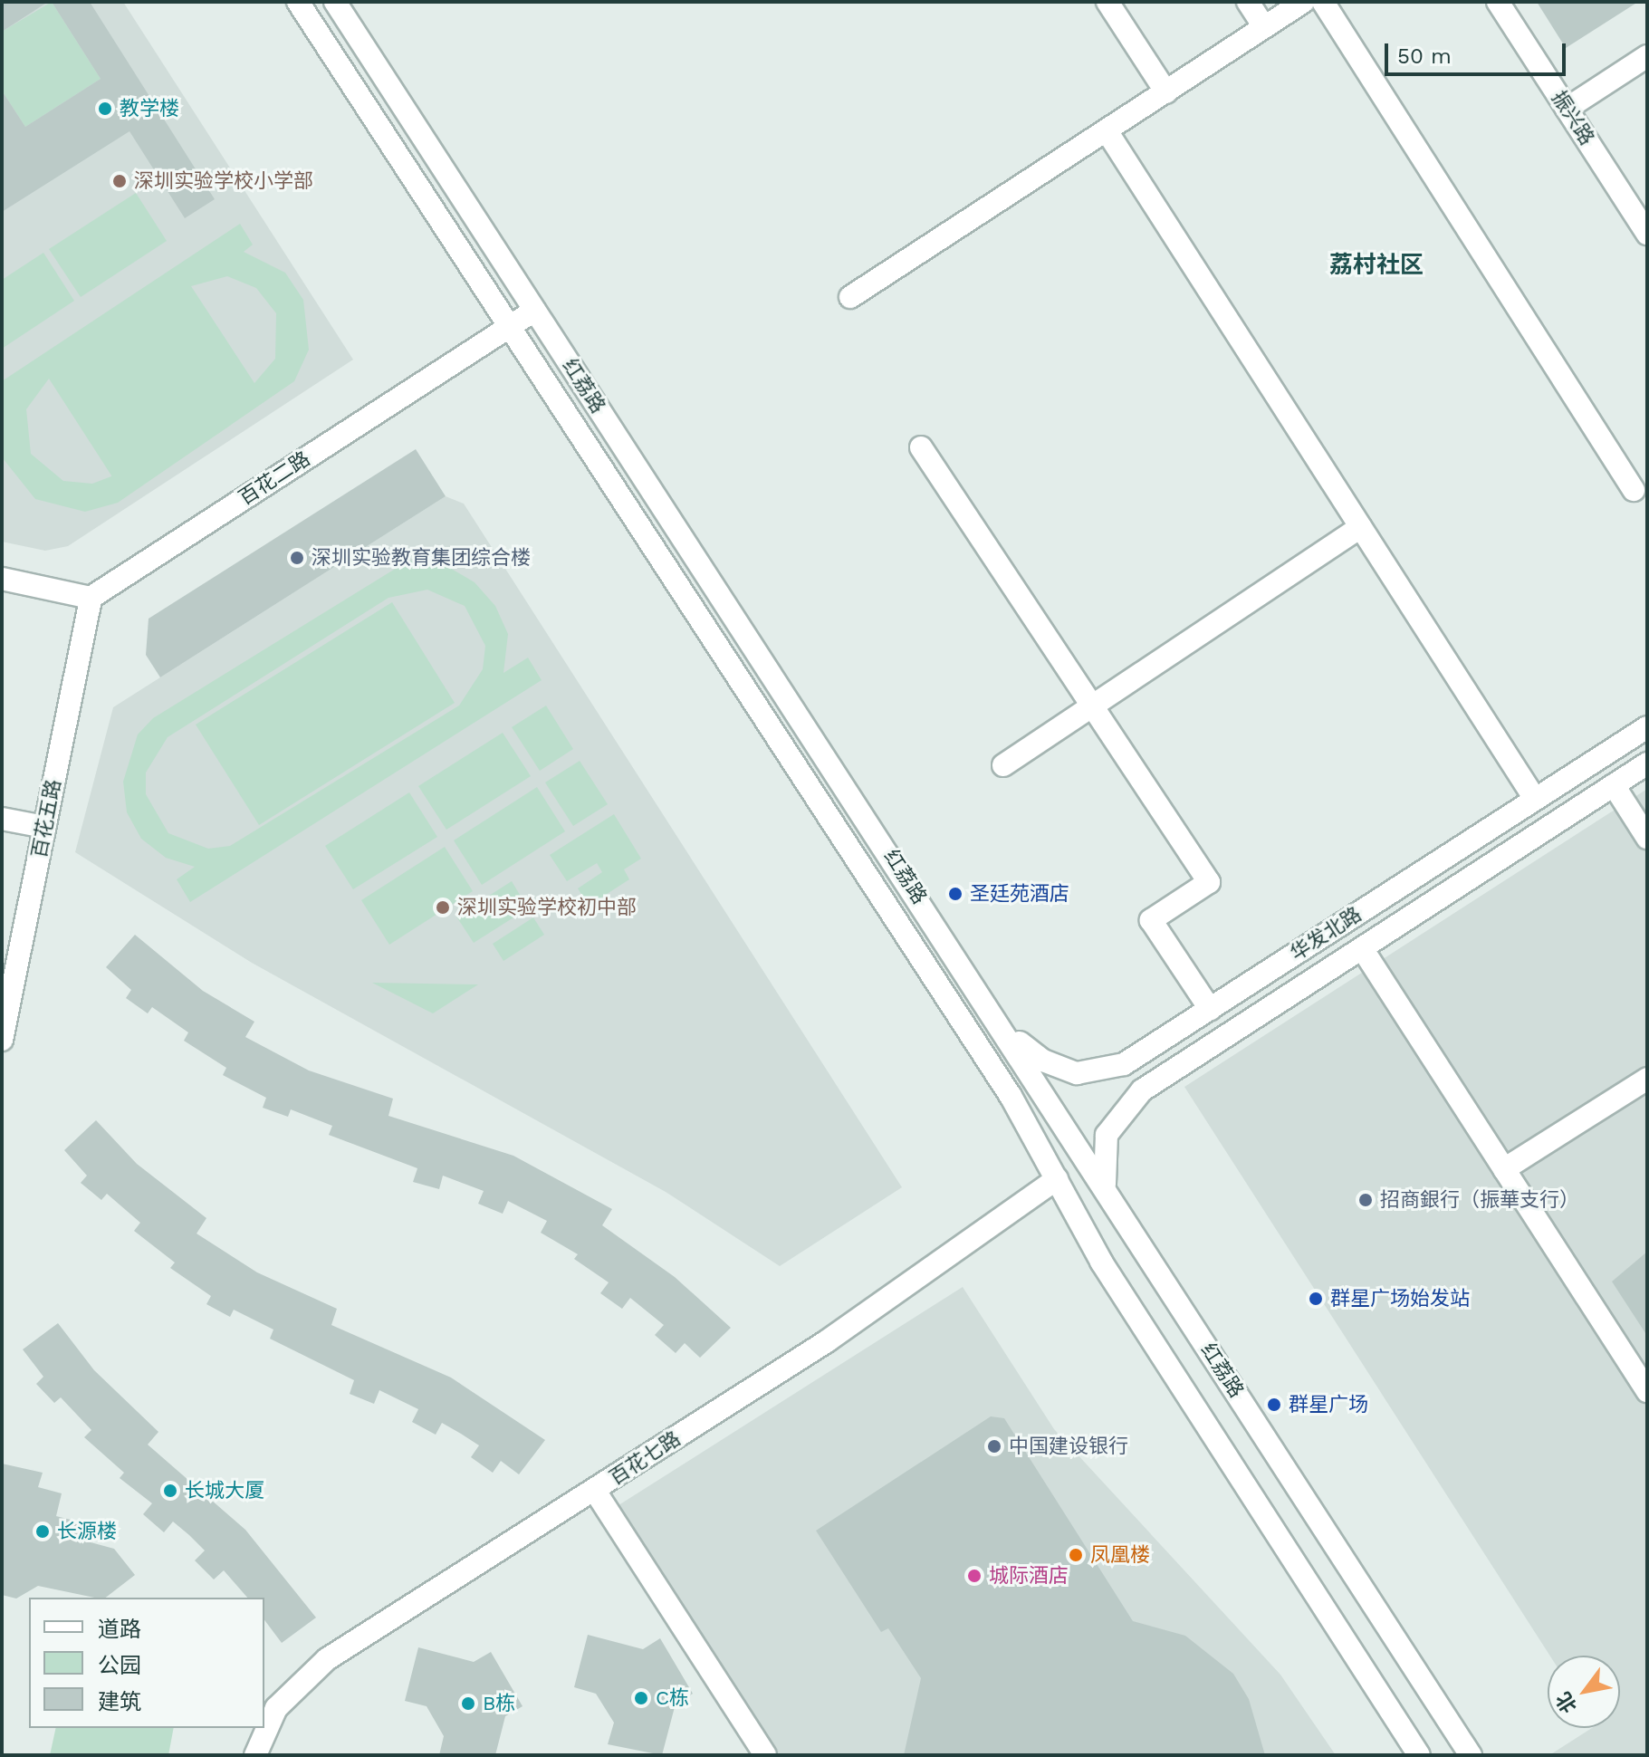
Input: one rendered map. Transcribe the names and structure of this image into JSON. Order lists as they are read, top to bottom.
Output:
{
  "streets": {
    "street": [
      "振兴路",
      "红荔路",
      "百花二路",
      "百花五路",
      "华发北路",
      "百花七路"
    ]
  },
  "crossings": [
    ["红荔路", "百花二路"],
    ["红荔路", "华发北路"],
    ["红荔路", "百花七路"],
    ["百花二路", "百花五路"]
  ],
  "districts": ["荔村社区"],
  "places": [
    "教学楼",
    "深圳实验学校小学部",
    "深圳实验教育集团综合楼",
    "圣廷苑酒店",
    "深圳实验学校初中部",
    "招商銀行（振華支行）",
    "群星广场始发站",
    "群星广场",
    "中国建设银行",
    "长城大厦",
    "长源楼",
    "凤凰楼",
    "城际酒店",
    "C栋",
    "B栋"
  ],
  "legend": ["道路", "公园", "建筑"],
  "scale_bar": "50 m",
  "north": "bottom left"
}
